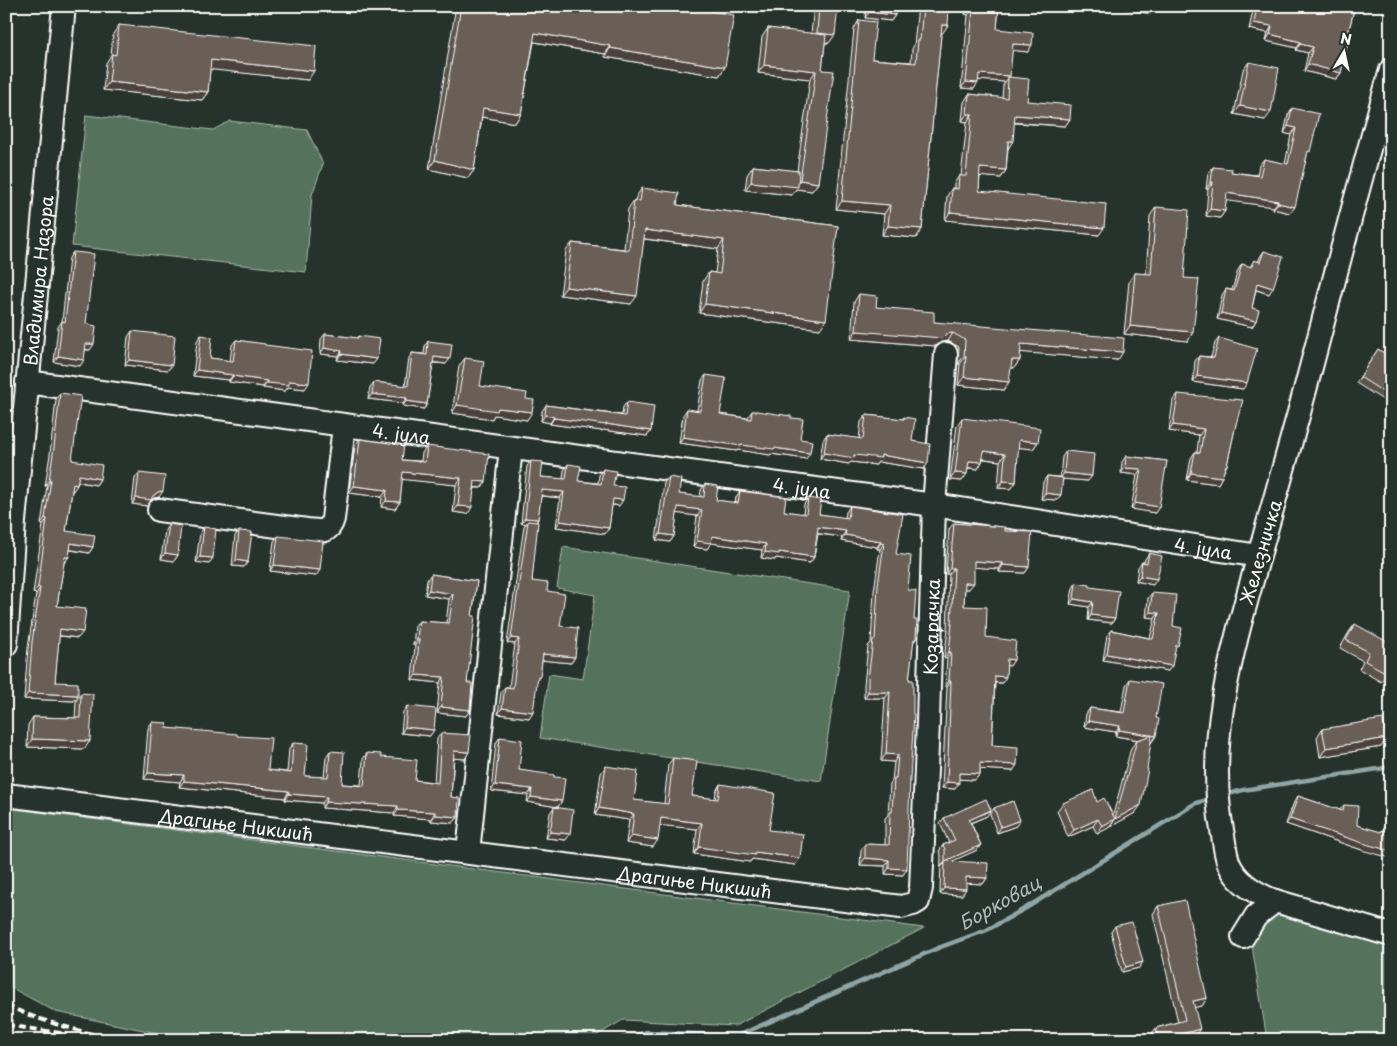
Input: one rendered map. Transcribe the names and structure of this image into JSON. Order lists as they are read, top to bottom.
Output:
{
  "streets": {
    "street": [
      "Владимира Назора",
      "4. јула",
      "Железничка",
      "Козарачка",
      "Драгиње Никшић"
    ]
  },
  "crossings": [
    ["Владимира Назора", "4. јула"],
    ["4. јула", "Железничка"],
    ["4. јула", "Козарачка"],
    ["Козарачка", "Драгиње Никшић"]
  ],
  "water": ["Борковац"],
  "north": "top"
}
